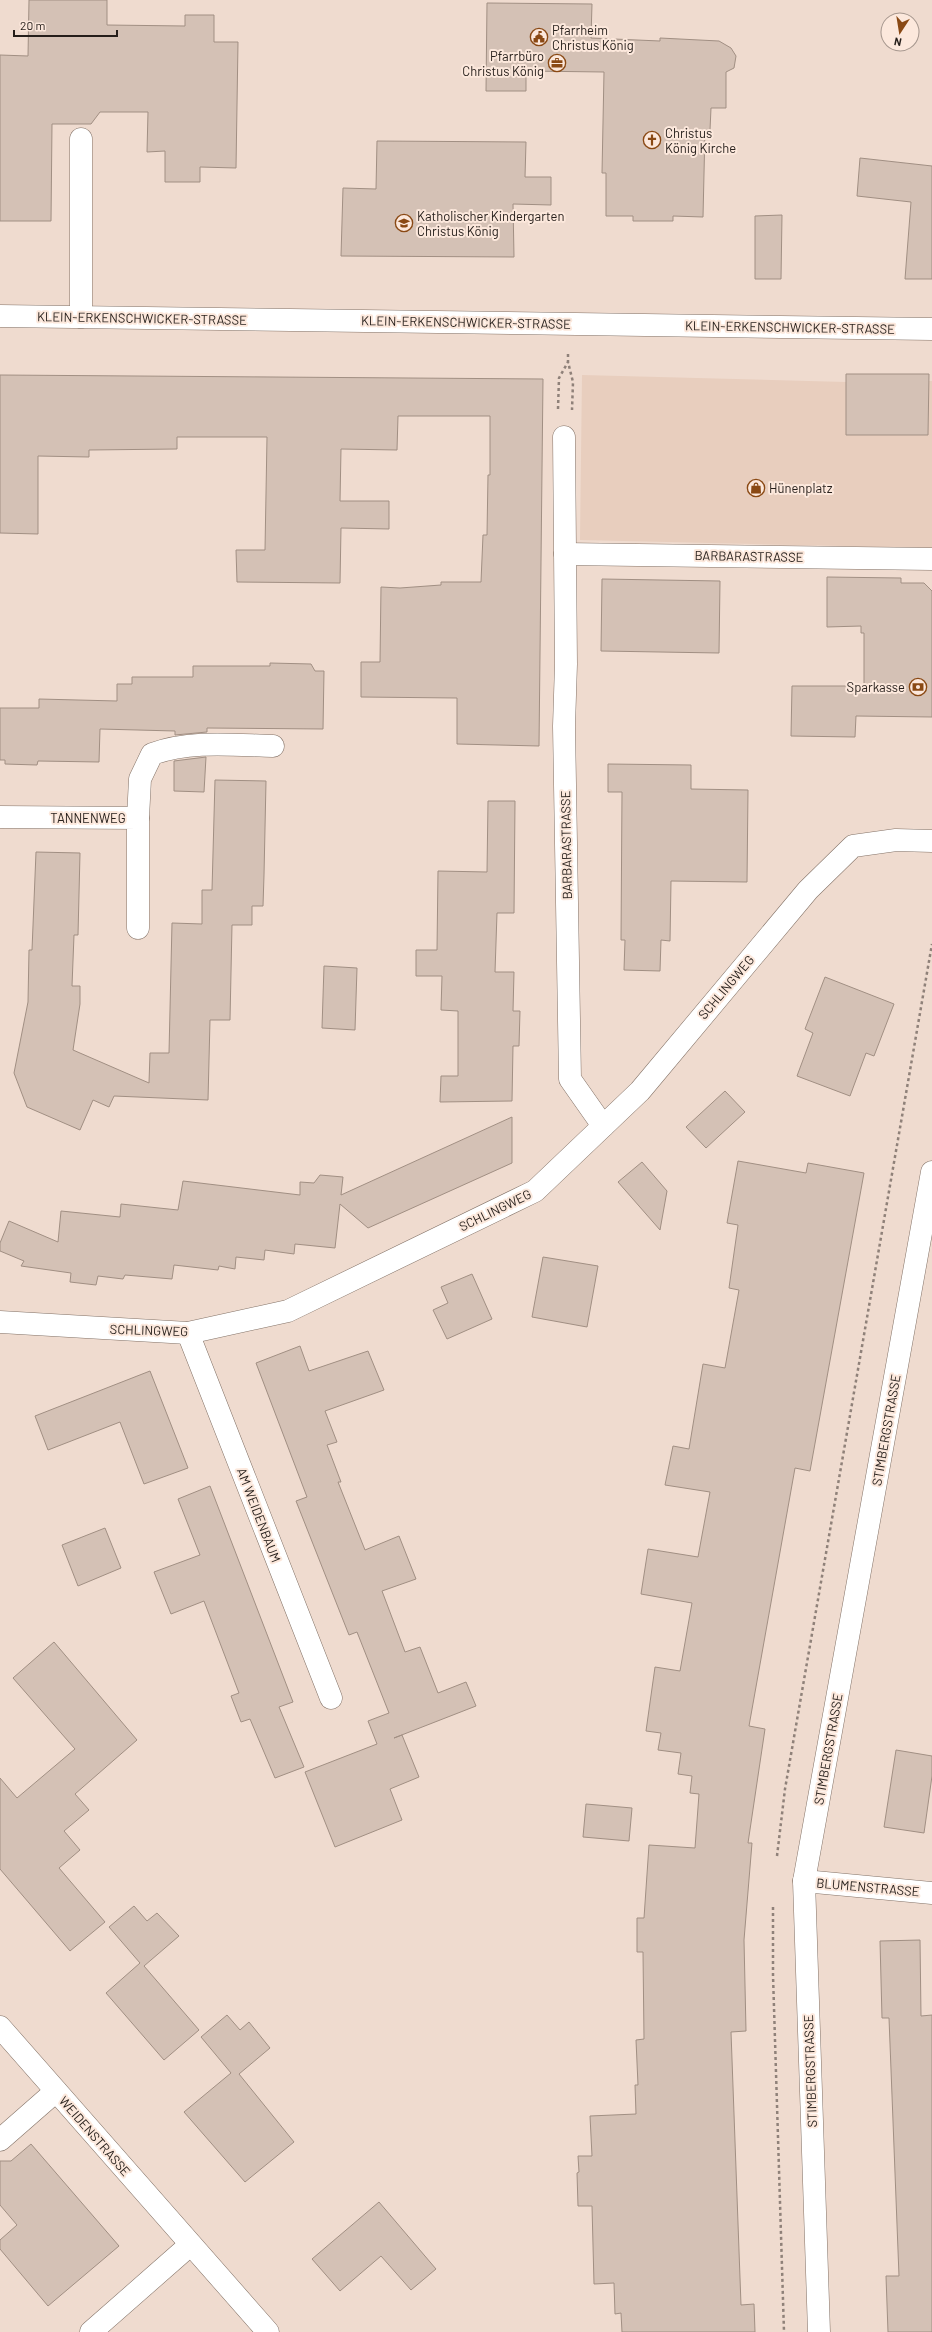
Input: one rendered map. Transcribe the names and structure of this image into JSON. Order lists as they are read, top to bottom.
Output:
{
  "streets": {
    "street": [
      "KLEIN-ERKENSCHWICKER-STRASSE",
      "BARBARASTRASSE",
      "TANNENWEG",
      "SCHLINGWEG",
      "STIMBERGSTRASSE",
      "AM WEIDENBAUM",
      "BLUMENSTRASSE",
      "WEIDENSTRASSE"
    ]
  },
  "crossings": [
    ["BARBARASTRASSE", "SCHLINGWEG"],
    ["SCHLINGWEG", "AM WEIDENBAUM"],
    ["STIMBERGSTRASSE", "BLUMENSTRASSE"]
  ],
  "places": {
    "public building": ["Pfarrheim Christus König"],
    "office": ["Pfarrbüro Christus König"],
    "church": ["Christus König Kirche"],
    "school or university": ["Katholischer Kindergarten Christus König"],
    "shop": ["Hünenplatz"],
    "bank": ["Sparkasse"]
  },
  "scale_bar": "20 m",
  "north": "bottom"
}
